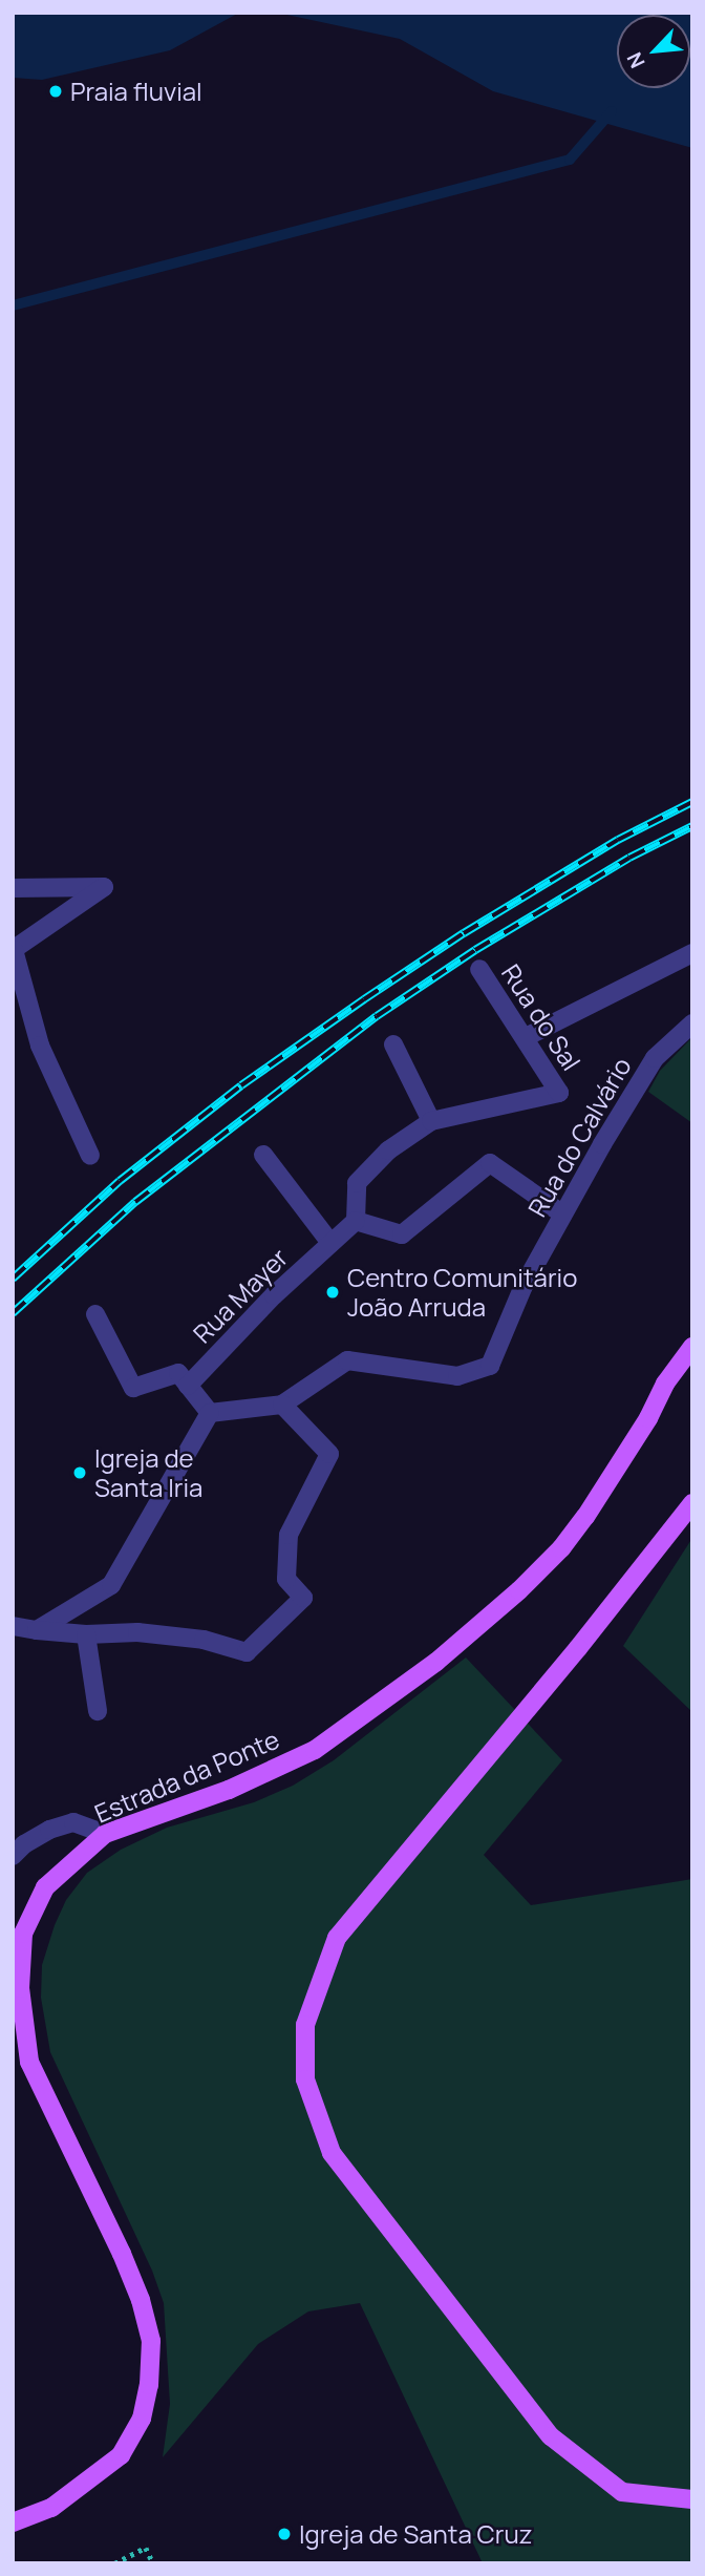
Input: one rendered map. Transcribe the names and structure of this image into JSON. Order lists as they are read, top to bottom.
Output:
{
  "streets": {
    "main road": ["Estrada da Ponte"],
    "street": ["Rua do Sal", "Rua do Calvário", "Rua Mayer"]
  },
  "crossings": [
    ["Rua do Sal", "Rua Mayer"]
  ],
  "places": [
    "Praia fluvial",
    "Centro Comunitário João Arruda",
    "Igreja de Santa Iria",
    "Igreja de Santa Cruz"
  ],
  "north": "bottom left"
}
